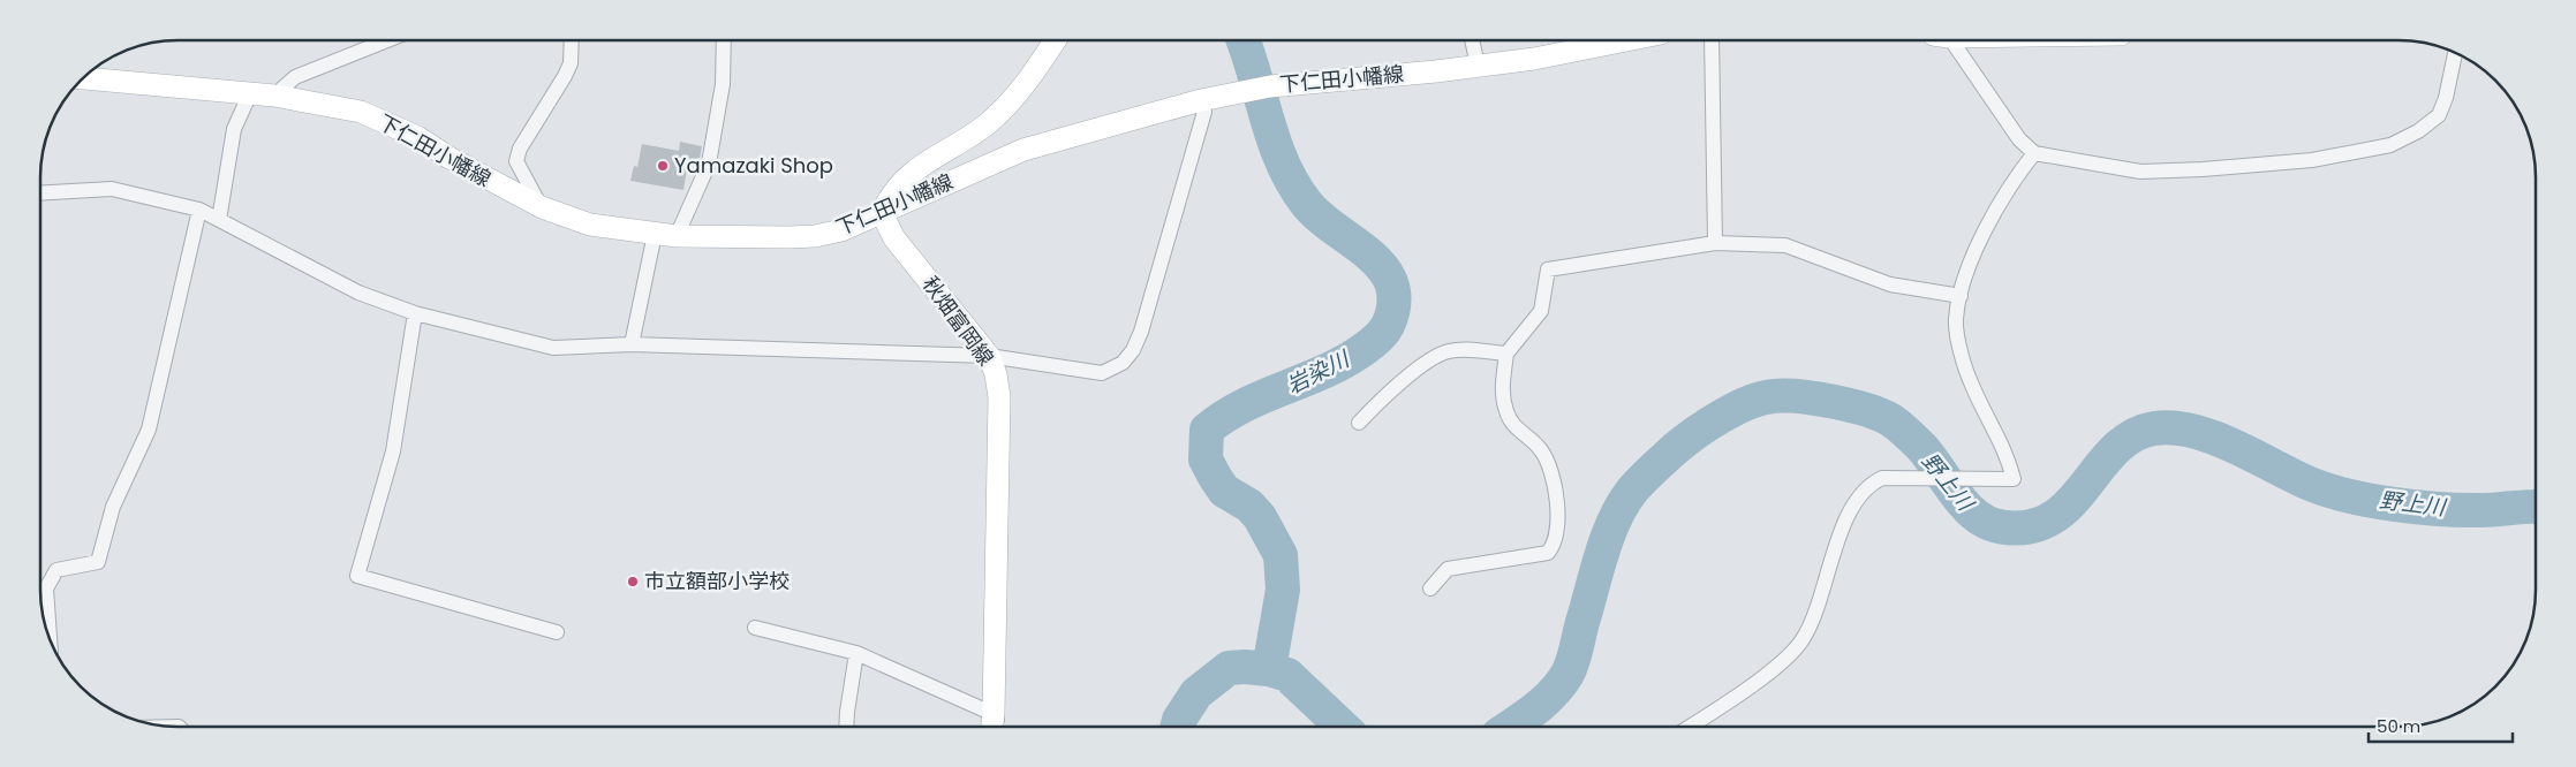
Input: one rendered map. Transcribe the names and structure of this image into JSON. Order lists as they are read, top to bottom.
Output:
{
  "streets": {
    "main road": ["下仁田小幡線", "秋畑富岡線"]
  },
  "crossings": [
    ["下仁田小幡線", "秋畑富岡線"]
  ],
  "water": ["岩染川", "野上川"],
  "places": ["Yamazaki Shop", "市立額部小学校"],
  "scale_bar": "50 m"
}
